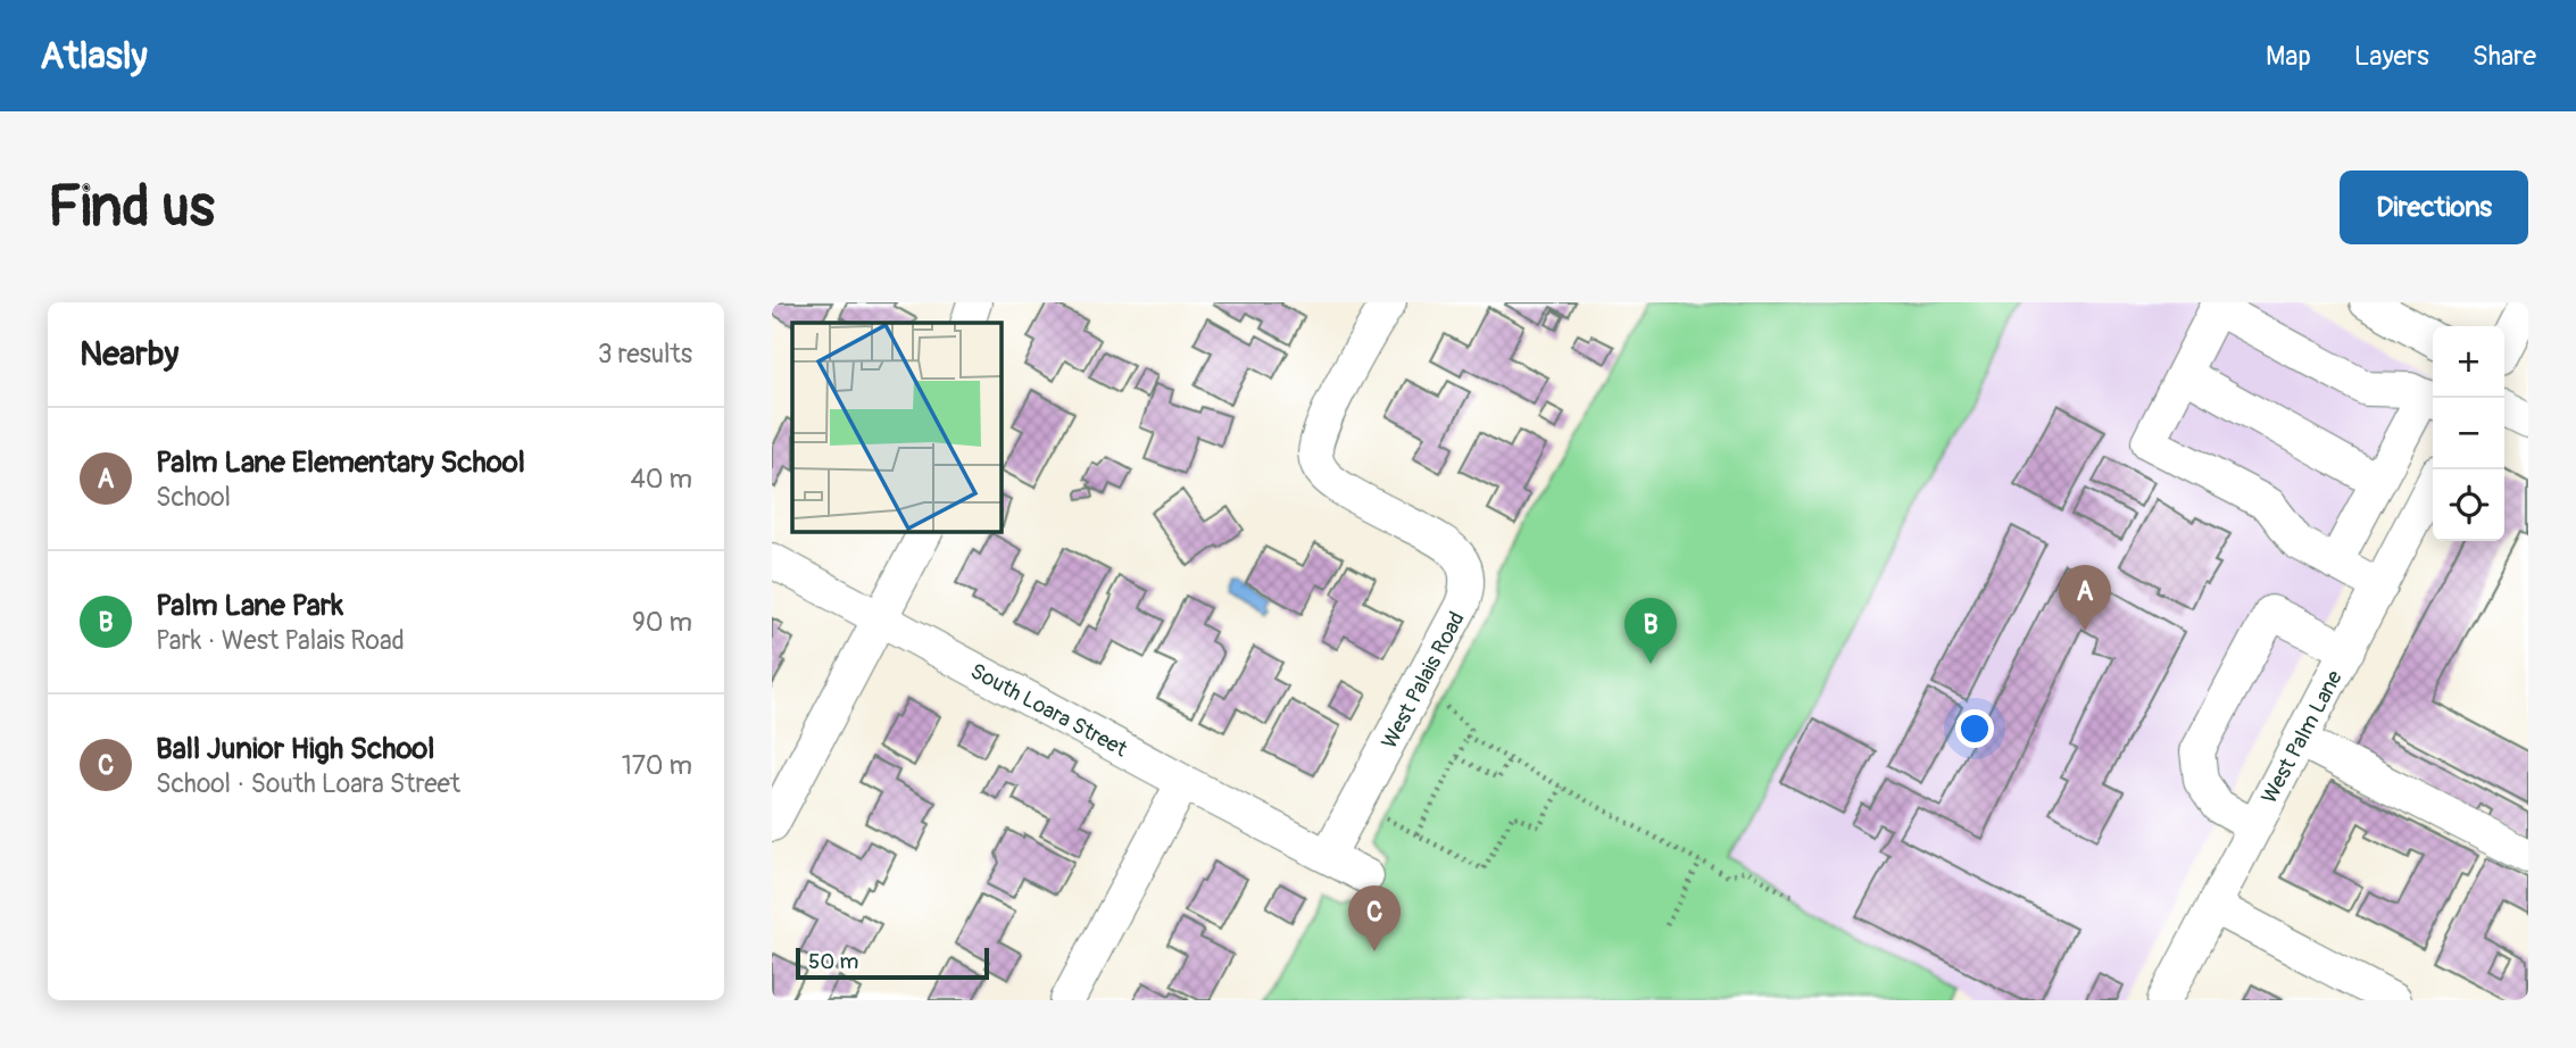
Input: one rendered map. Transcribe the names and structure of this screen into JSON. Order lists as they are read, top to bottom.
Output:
{
  "streets": {
    "street": ["West Palais Road", "South Loara Street", "West Palm Lane"]
  },
  "crossings": [
    ["West Palais Road", "South Loara Street"]
  ],
  "scale_bar": "50 m",
  "page": {
    "header": "Atlasly",
    "nav": ["Map", "Layers", "Share"],
    "buttons": "Directions",
    "title": "Find us",
    "heading": ["Nearby", "3 results"],
    "map_buttons": ["+", "−"],
    "list": [
      {
        "mark": "A",
        "name": "Palm Lane Elementary School",
        "note": "School",
        "value": "40 m"
      },
      {
        "mark": "B",
        "name": "Palm Lane Park",
        "note": "Park · West Palais Road",
        "value": "90 m"
      },
      {
        "mark": "C",
        "name": "Ball Junior High School",
        "note": "School · South Loara Street",
        "value": "170 m"
      }
    ],
    "pins": ["A", "B", "C"],
    "scale": "50 m"
  }
}
